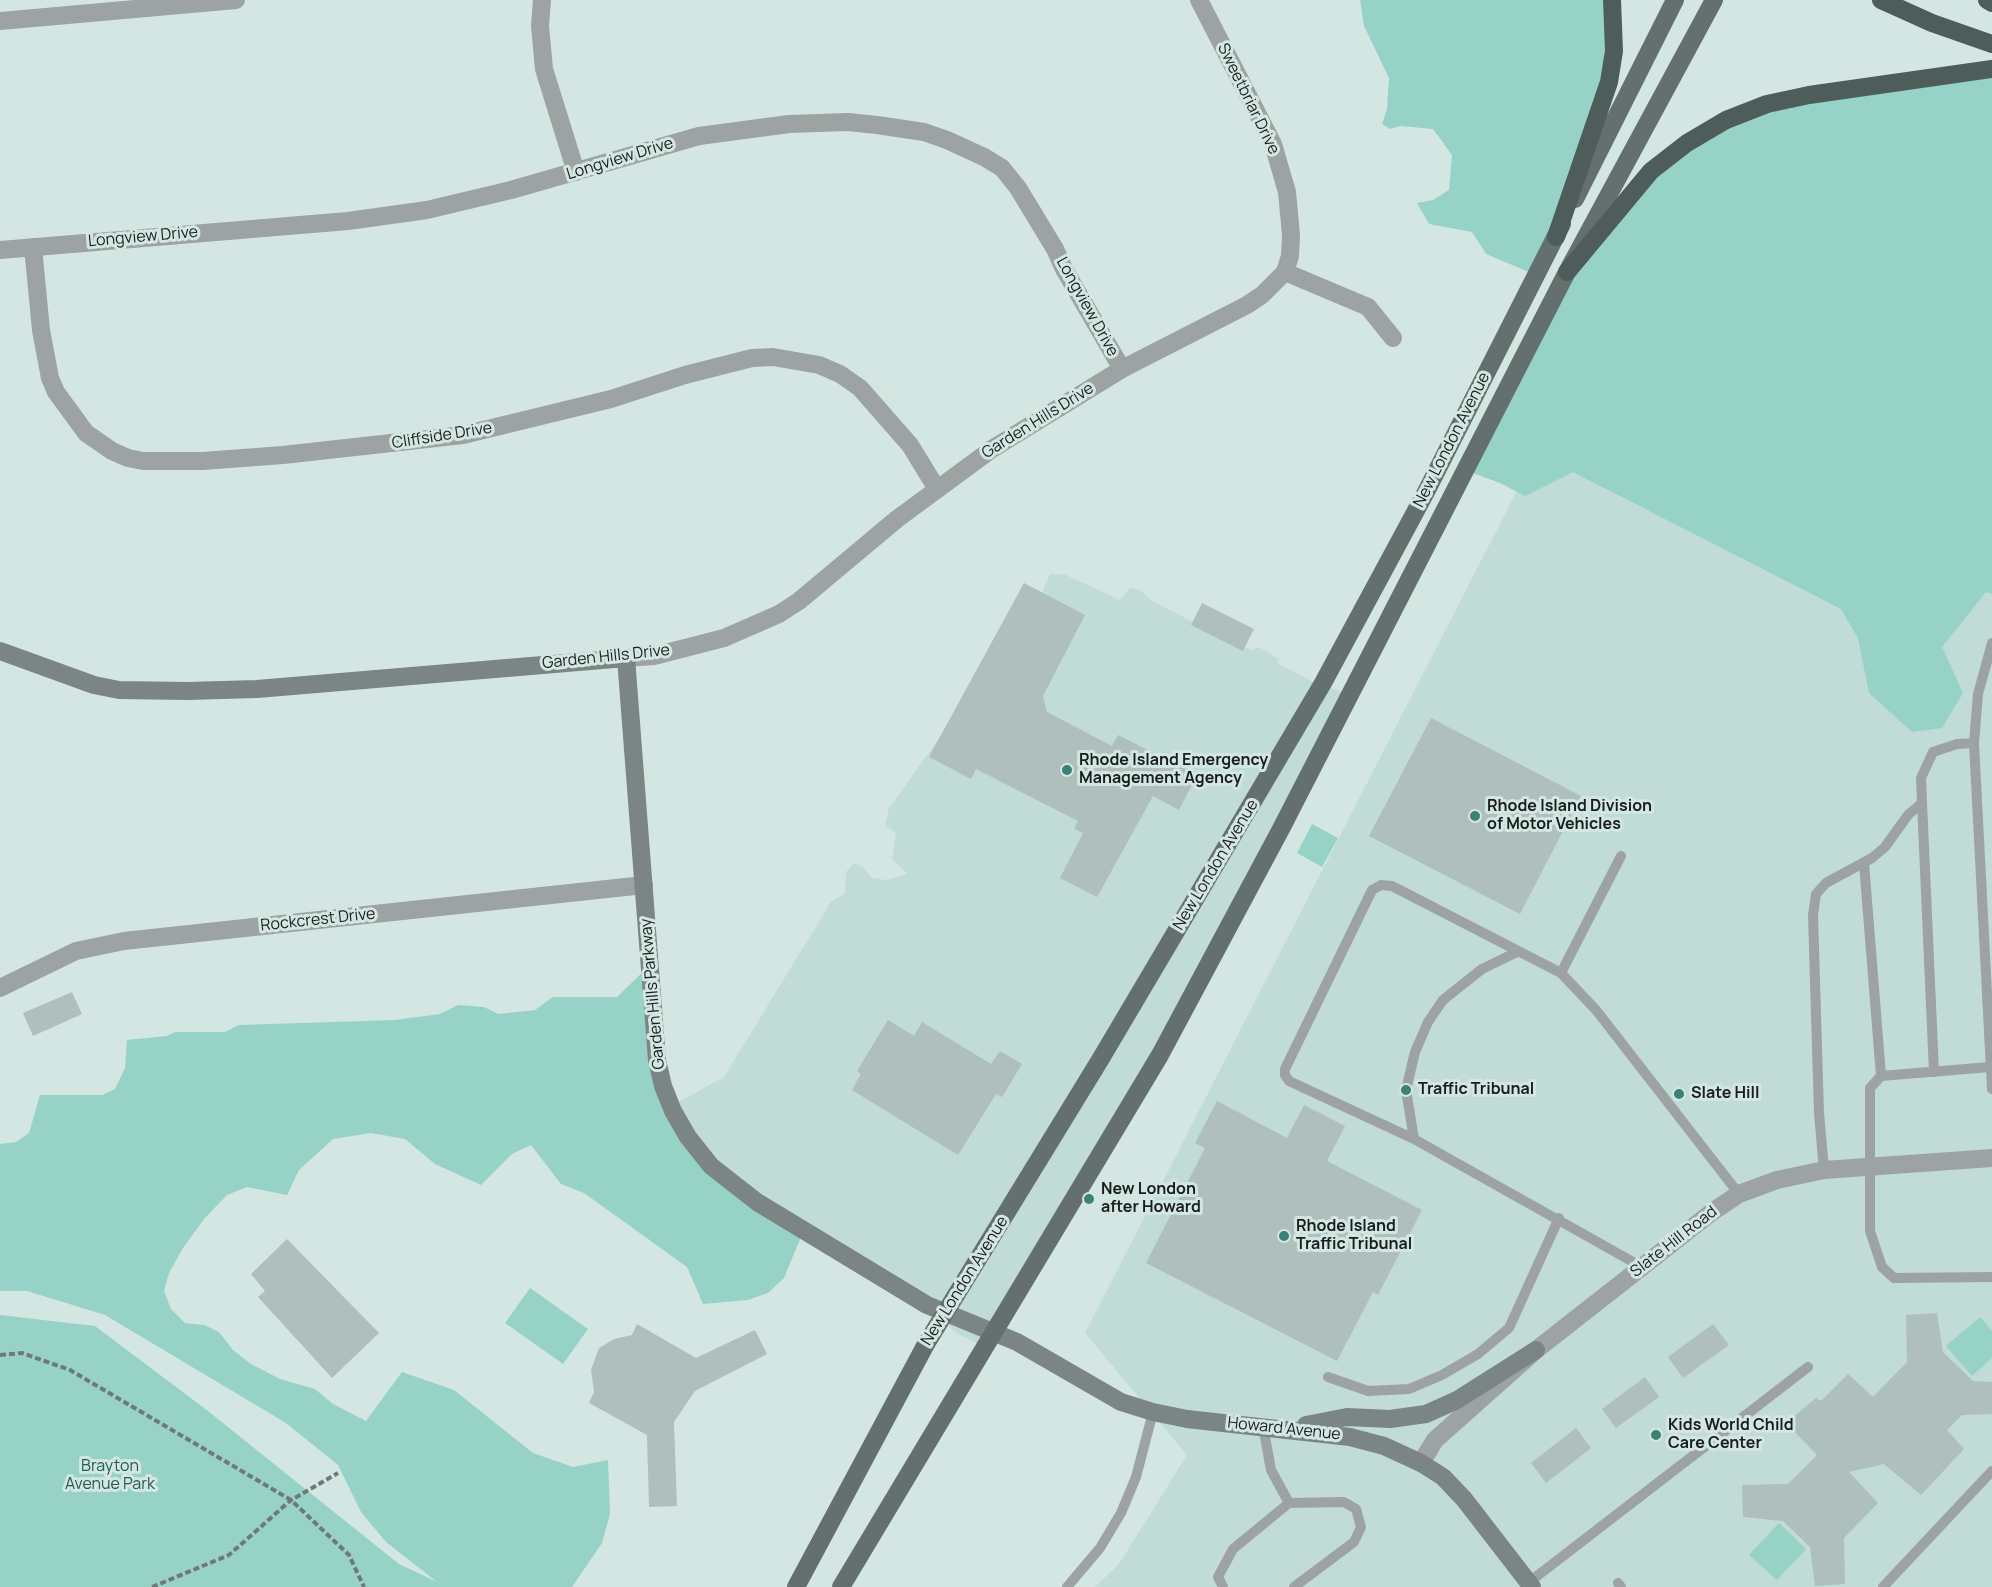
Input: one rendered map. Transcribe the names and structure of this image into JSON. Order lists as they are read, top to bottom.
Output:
{
  "streets": {
    "main road": ["New London Avenue"],
    "street": [
      "Sweetbriar Drive",
      "Longview Drive",
      "Garden Hills Drive",
      "Cliffside Drive",
      "Rockcrest Drive",
      "Garden Hills Parkway",
      "Slate Hill Road",
      "Howard Avenue"
    ]
  },
  "crossings": [
    ["Sweetbriar Drive", "Garden Hills Drive"],
    ["Longview Drive", "Garden Hills Drive"],
    ["Longview Drive", "Cliffside Drive"],
    ["Garden Hills Drive", "Cliffside Drive"],
    ["Garden Hills Drive", "Garden Hills Parkway"],
    ["New London Avenue", "Garden Hills Parkway"],
    ["New London Avenue", "Howard Avenue"],
    ["Rockcrest Drive", "Garden Hills Parkway"],
    ["Garden Hills Parkway", "Howard Avenue"],
    ["Slate Hill Road", "Howard Avenue"]
  ],
  "parks": ["Brayton Avenue Park"],
  "places": [
    "Rhode Island Emergency Management Agency",
    "Rhode Island Division of Motor Vehicles",
    "Traffic Tribunal",
    "Slate Hill",
    "New London after Howard",
    "Rhode Island Traffic Tribunal",
    "Kids World Child Care Center"
  ]
}
